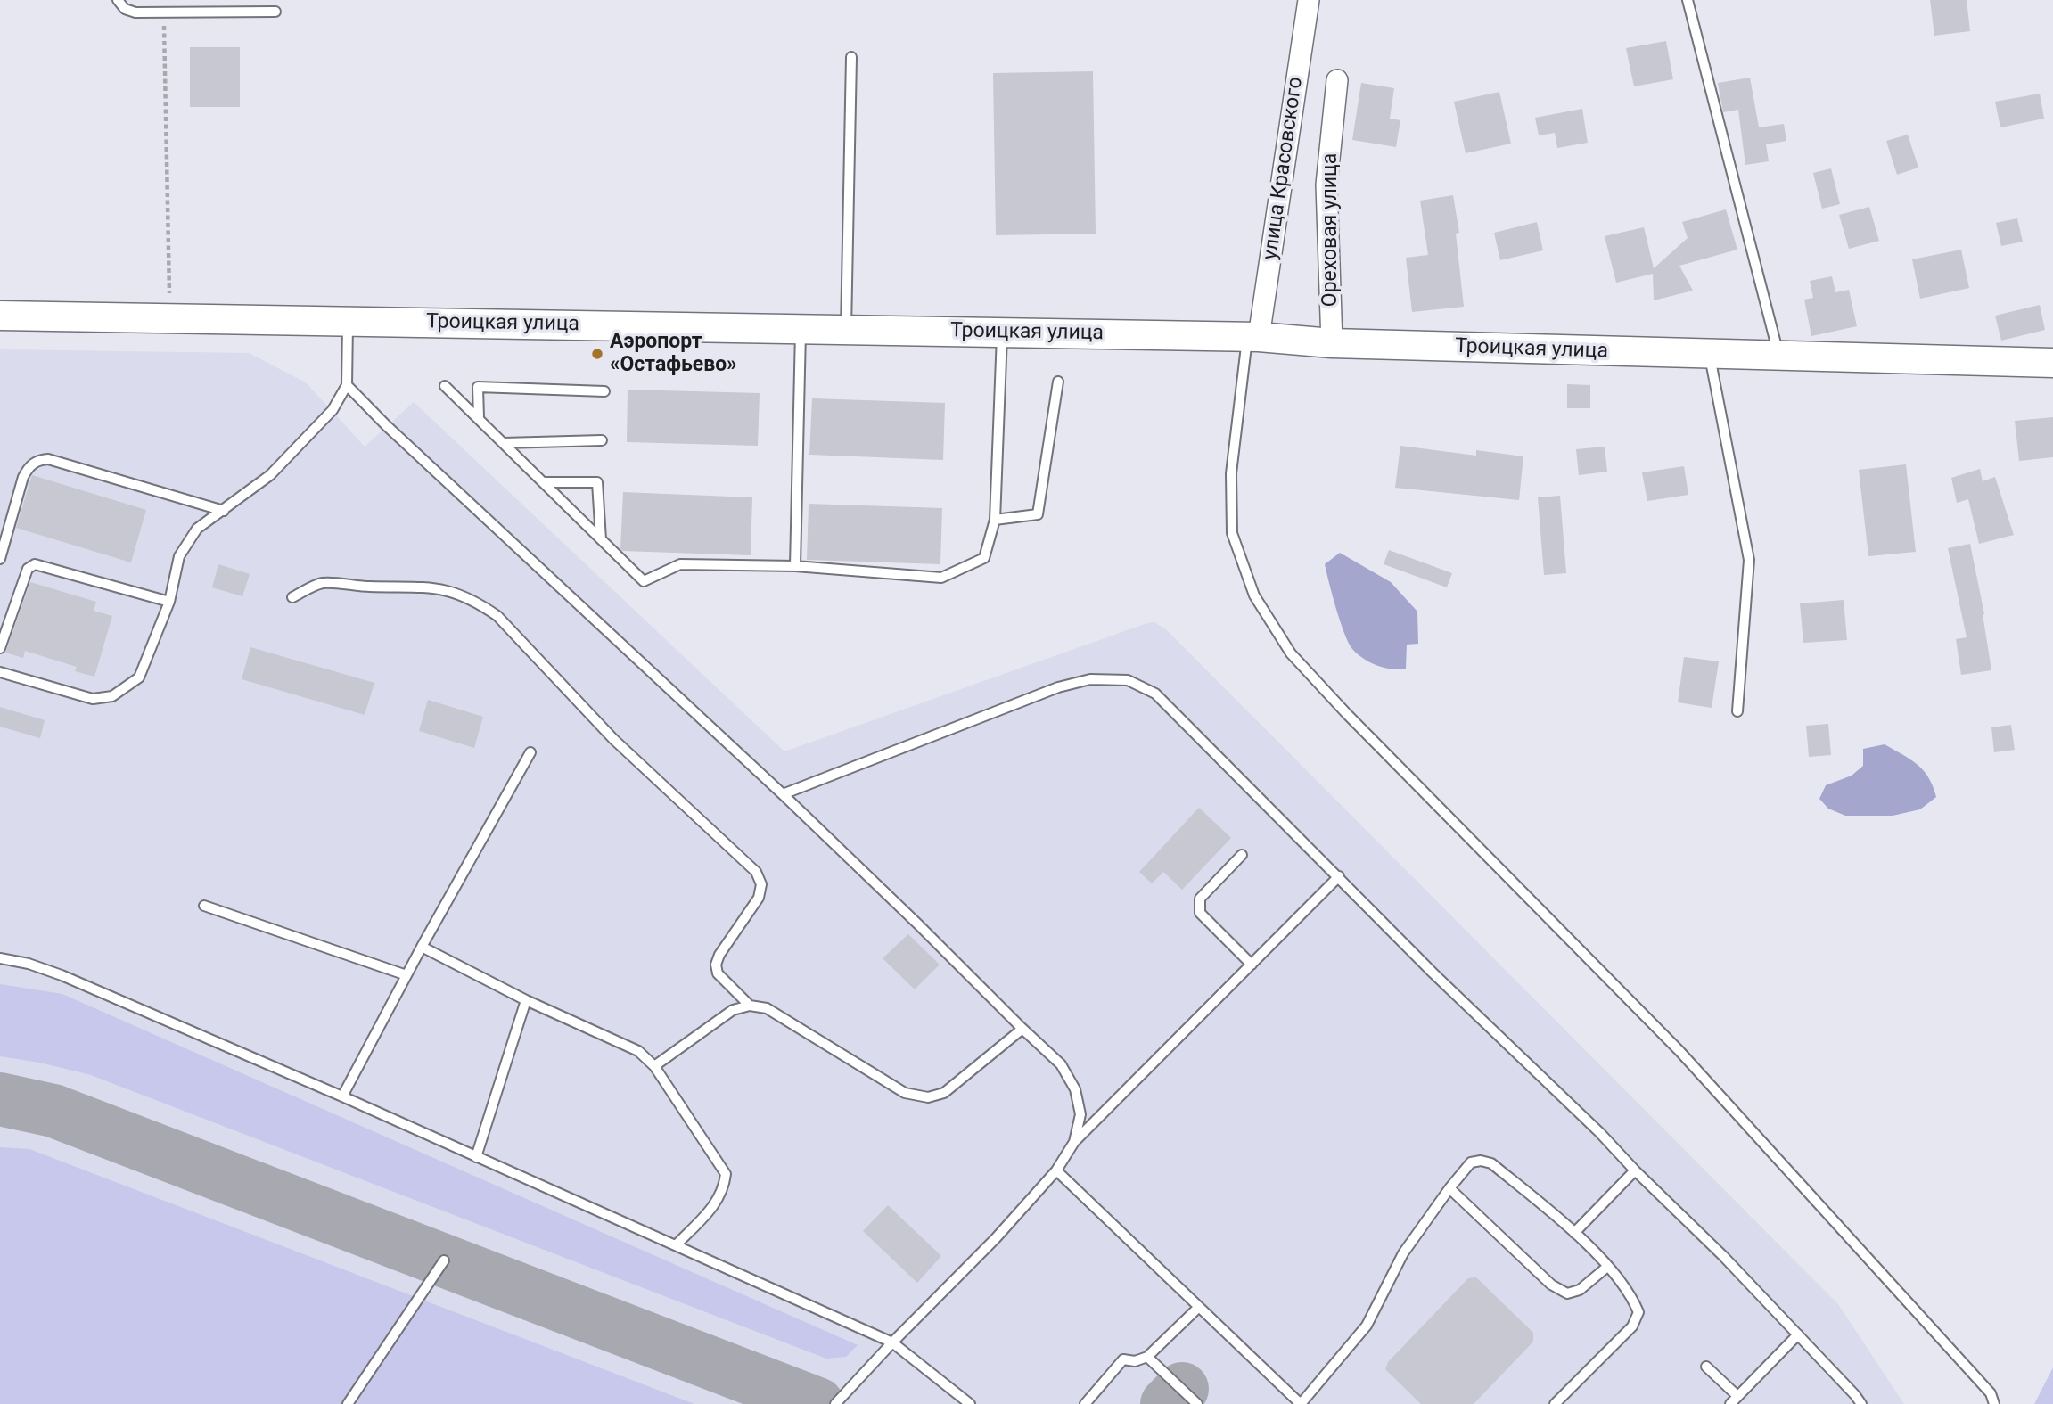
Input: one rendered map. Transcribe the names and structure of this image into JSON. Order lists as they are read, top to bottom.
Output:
{
  "streets": {
    "street": ["улица Красовского", "Ореховая улица", "Троицкая улица"]
  },
  "crossings": [
    ["улица Красовского", "Троицкая улица"],
    ["Ореховая улица", "Троицкая улица"]
  ],
  "places": ["Аэропорт «Остафьево»"]
}
